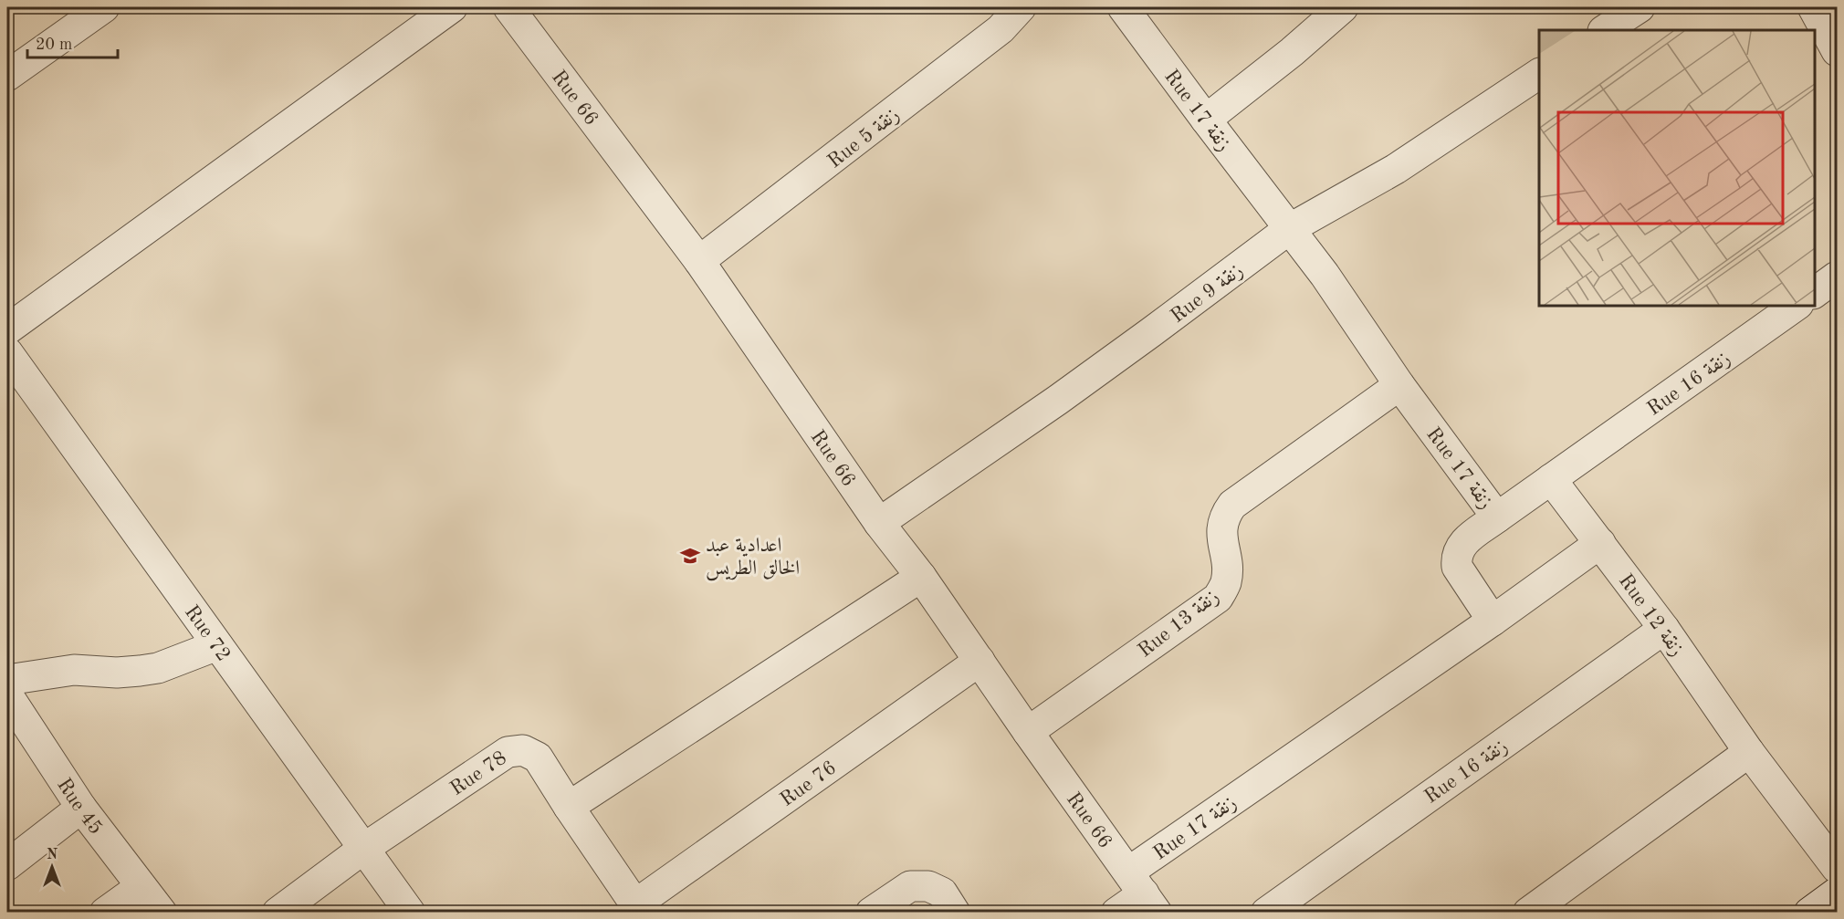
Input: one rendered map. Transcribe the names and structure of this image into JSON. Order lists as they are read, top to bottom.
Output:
{
  "streets": {
    "street": [
      "Rue 66",
      "Rue 17 زنقة",
      "Rue 5 زنقة",
      "Rue 9 زنقة",
      "Rue 16 زنقة",
      "Rue 12 زنقة",
      "Rue 13 زنقة",
      "Rue 72",
      "Rue 78",
      "Rue 76",
      "Rue 45"
    ]
  },
  "crossings": [
    ["Rue 66", "Rue 17 زنقة"],
    ["Rue 66", "Rue 5 زنقة"],
    ["Rue 66", "Rue 9 زنقة"],
    ["Rue 66", "Rue 13 زنقة"],
    ["Rue 66", "Rue 76"],
    ["Rue 17 زنقة", "Rue 9 زنقة"],
    ["Rue 17 زنقة", "Rue 16 زنقة"],
    ["Rue 17 زنقة", "Rue 13 زنقة"],
    ["Rue 16 زنقة", "Rue 12 زنقة"],
    ["Rue 72", "Rue 78"],
    ["Rue 78", "Rue 76"]
  ],
  "places": {
    "school or university": ["اعدادية عبد الخالق الطريس"]
  },
  "scale_bar": "20 m",
  "north": "top"
}
